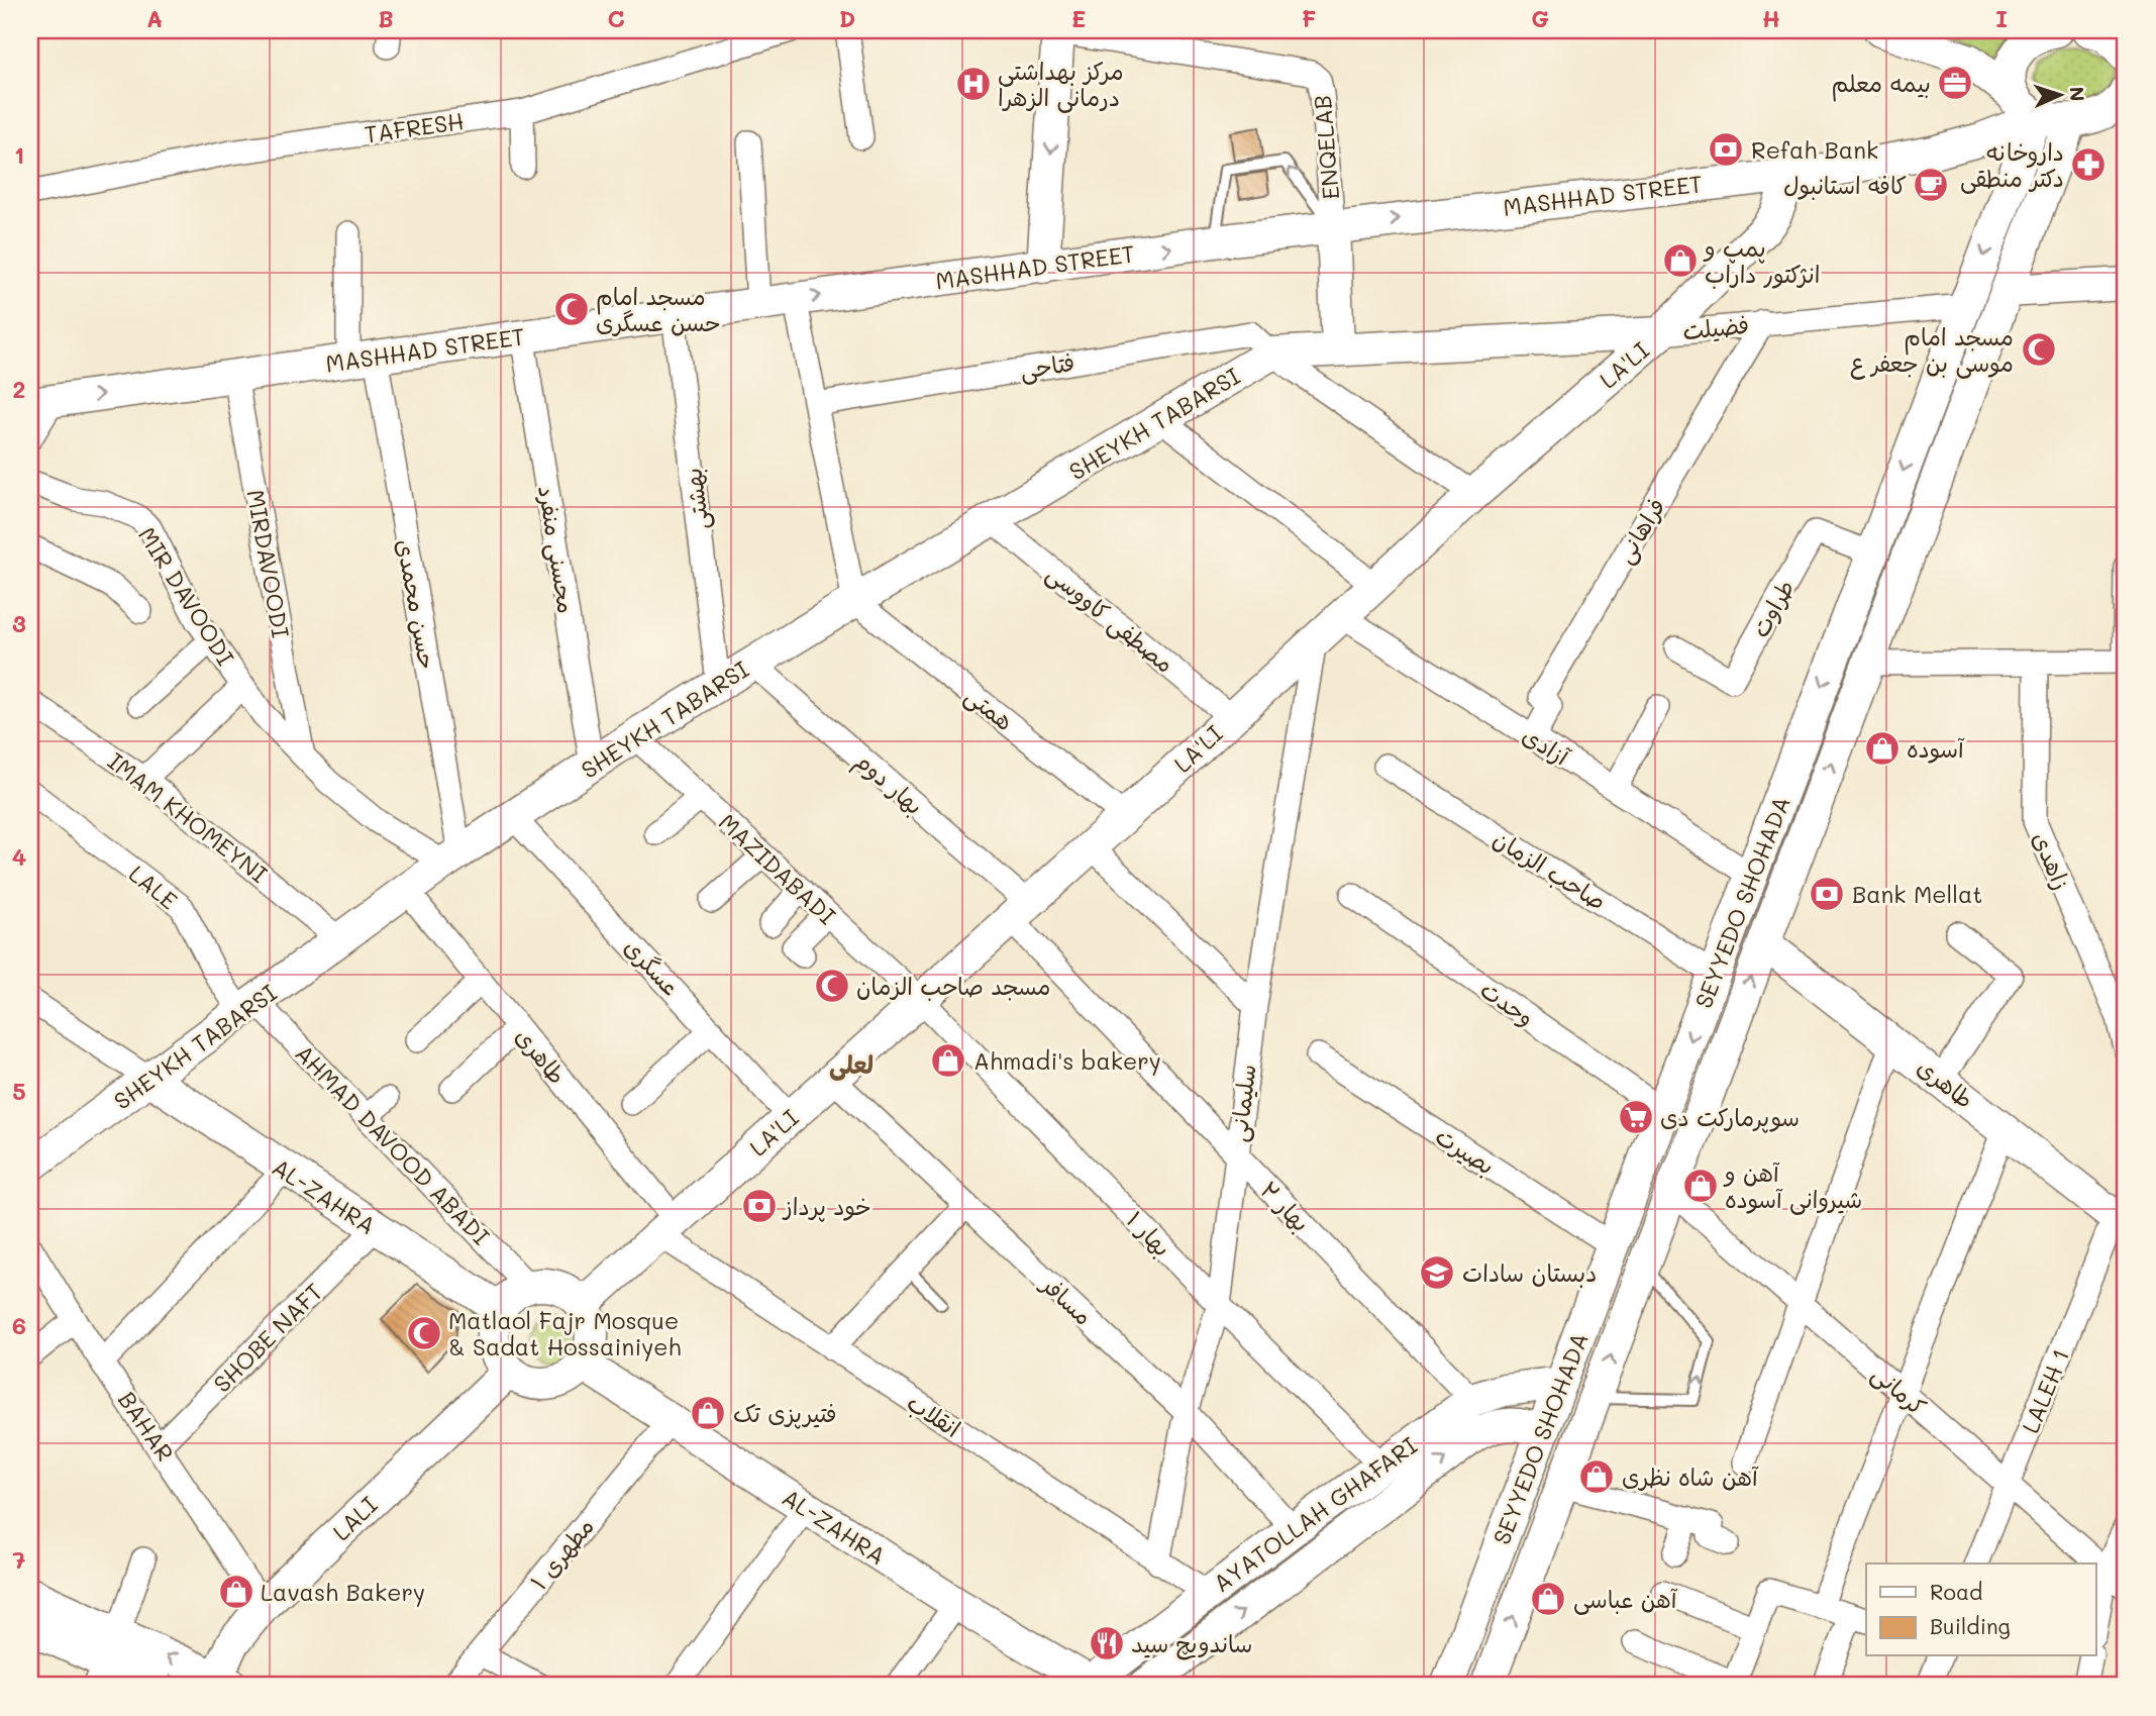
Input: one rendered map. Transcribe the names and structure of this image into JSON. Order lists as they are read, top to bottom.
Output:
{
  "streets": {
    "street": [
      "TAFRESH",
      "ENQELAB",
      "MASHHAD STREET",
      "فضیلت",
      "LA'LI",
      "فتاحی",
      "SHEYKH TABARSI",
      "بهشتی",
      "فراهانی",
      "محسنی منفرد",
      "MIRDAVOODI",
      "MIR DAVOODI",
      "حسن محمدی",
      "طراوت",
      "مصطفی کاووسی",
      "همتی",
      "آزادی",
      "بهار دوم",
      "IMAM KHOMEYNI",
      "زاهدی",
      "MAZIDABADI",
      "صاحب الزمان",
      "LALE",
      "SEYYEDO SHOHADA",
      "عسگری",
      "وحدت",
      "طاهری",
      "سلیمانی",
      "AHMAD DAVOOD ABADI",
      "بصیرت",
      "AL-ZAHRA",
      "بهار ۲",
      "بهار ۱",
      "مسافر",
      "SHOBE NAFT",
      "کرمانی",
      "LALEH 1",
      "انقلاب",
      "BAHAR",
      "AYATOLLAH GHAFARI",
      "LALI",
      "مطهری ۱"
    ]
  },
  "crossings": [
    ["ENQELAB", "MASHHAD STREET"],
    ["MASHHAD STREET", "LA'LI"],
    ["MASHHAD STREET", "بهشتی"],
    ["MASHHAD STREET", "محسنی منفرد"],
    ["MASHHAD STREET", "MIRDAVOODI"],
    ["MASHHAD STREET", "حسن محمدی"],
    ["MASHHAD STREET", "SEYYEDO SHOHADA"],
    ["فضیلت", "LA'LI"],
    ["فضیلت", "SHEYKH TABARSI"],
    ["فضیلت", "فراهانی"],
    ["فضیلت", "SEYYEDO SHOHADA"],
    ["LA'LI", "مصطفی کاووسی"],
    ["LA'LI", "همتی"],
    ["LA'LI", "آزادی"],
    ["LA'LI", "بهار دوم"],
    ["LA'LI", "MAZIDABADI"],
    ["LA'LI", "عسگری"],
    ["LA'LI", "طاهری"],
    ["LA'LI", "سلیمانی"],
    ["LA'LI", "AHMAD DAVOOD ABADI"],
    ["LA'LI", "AL-ZAHRA"],
    ["LA'LI", "بهار ۲"],
    ["LA'LI", "بهار ۱"],
    ["LA'LI", "مسافر"],
    ["LA'LI", "انقلاب"],
    ["LA'LI", "LALI"],
    ["فتاحی", "SHEYKH TABARSI"],
    ["SHEYKH TABARSI", "بهشتی"],
    ["SHEYKH TABARSI", "محسنی منفرد"],
    ["SHEYKH TABARSI", "MIR DAVOODI"],
    ["SHEYKH TABARSI", "حسن محمدی"],
    ["SHEYKH TABARSI", "مصطفی کاووسی"],
    ["SHEYKH TABARSI", "همتی"],
    ["SHEYKH TABARSI", "بهار دوم"],
    ["SHEYKH TABARSI", "IMAM KHOMEYNI"],
    ["SHEYKH TABARSI", "MAZIDABADI"],
    ["SHEYKH TABARSI", "LALE"],
    ["SHEYKH TABARSI", "عسگری"],
    ["SHEYKH TABARSI", "طاهری"],
    ["SHEYKH TABARSI", "AHMAD DAVOOD ABADI"],
    ["SHEYKH TABARSI", "AL-ZAHRA"],
    ["فراهانی", "آزادی"],
    ["MIRDAVOODI", "MIR DAVOODI"],
    ["MIR DAVOODI", "حسن محمدی"],
    ["طراوت", "SEYYEDO SHOHADA"],
    ["آزادی", "SEYYEDO SHOHADA"],
    ["بهار دوم", "بهار ۲"],
    ["MAZIDABADI", "بهار ۱"],
    ["صاحب الزمان", "SEYYEDO SHOHADA"],
    ["LALE", "AHMAD DAVOOD ABADI"],
    ["SEYYEDO SHOHADA", "وحدت"],
    ["SEYYEDO SHOHADA", "طاهری"],
    ["SEYYEDO SHOHADA", "بصیرت"],
    ["SEYYEDO SHOHADA", "کرمانی"],
    ["SEYYEDO SHOHADA", "AYATOLLAH GHAFARI"],
    ["طاهری", "LALEH 1"],
    ["طاهری", "انقلاب"],
    ["سلیمانی", "بهار ۲"],
    ["سلیمانی", "بهار ۱"],
    ["سلیمانی", "مسافر"],
    ["سلیمانی", "انقلاب"],
    ["AHMAD DAVOOD ABADI", "AL-ZAHRA"],
    ["AHMAD DAVOOD ABADI", "LALI"],
    ["AL-ZAHRA", "SHOBE NAFT"],
    ["AL-ZAHRA", "AYATOLLAH GHAFARI"],
    ["AL-ZAHRA", "LALI"],
    ["AL-ZAHRA", "مطهری ۱"],
    ["بهار ۲", "AYATOLLAH GHAFARI"],
    ["بهار ۱", "AYATOLLAH GHAFARI"],
    ["مسافر", "AYATOLLAH GHAFARI"],
    ["SHOBE NAFT", "BAHAR"],
    ["کرمانی", "LALEH 1"],
    ["انقلاب", "AYATOLLAH GHAFARI"],
    ["BAHAR", "LALI"]
  ],
  "one_way": ["MASHHAD STREET"],
  "districts": ["لعلی"],
  "places": {
    "office": ["بیمه معلم"],
    "hospital": ["مرکز بهداشتی درمانی الزهرا"],
    "bank": ["Refah Bank", "Bank Mellat", "خود پرداز"],
    "pharmacy": ["داروخانه دکتر منطقی"],
    "cafe": ["کافه استانبول"],
    "shop": [
      "پمپ و انژکتور داراب",
      "آسوده",
      "Ahmadi's bakery",
      "آهن و شیروانی آسوده",
      "فتیرپزی تک",
      "آهن شاه نظری",
      "Lavash Bakery",
      "آهن عباسی"
    ],
    "mosque": [
      "مسجد امام حسن عسگری",
      "مسجد امام موسی بن جعفر ع",
      "مسجد صاحب الزمان",
      "Matlaol Fajr Mosque & Sadat Hossainiyeh"
    ],
    "supermarket": ["سوپرمارکت دی"],
    "school or university": ["دبستان سادات"],
    "restaurant": ["ساندویچ سید"]
  },
  "legend": ["Road", "Building"],
  "north": "right",
  "grid": {
    "columns": [
      "A",
      "B",
      "C",
      "D",
      "E",
      "F",
      "G",
      "H",
      "I"
    ],
    "rows": [
      "1",
      "2",
      "3",
      "4",
      "5",
      "6",
      "7"
    ]
  }
}
